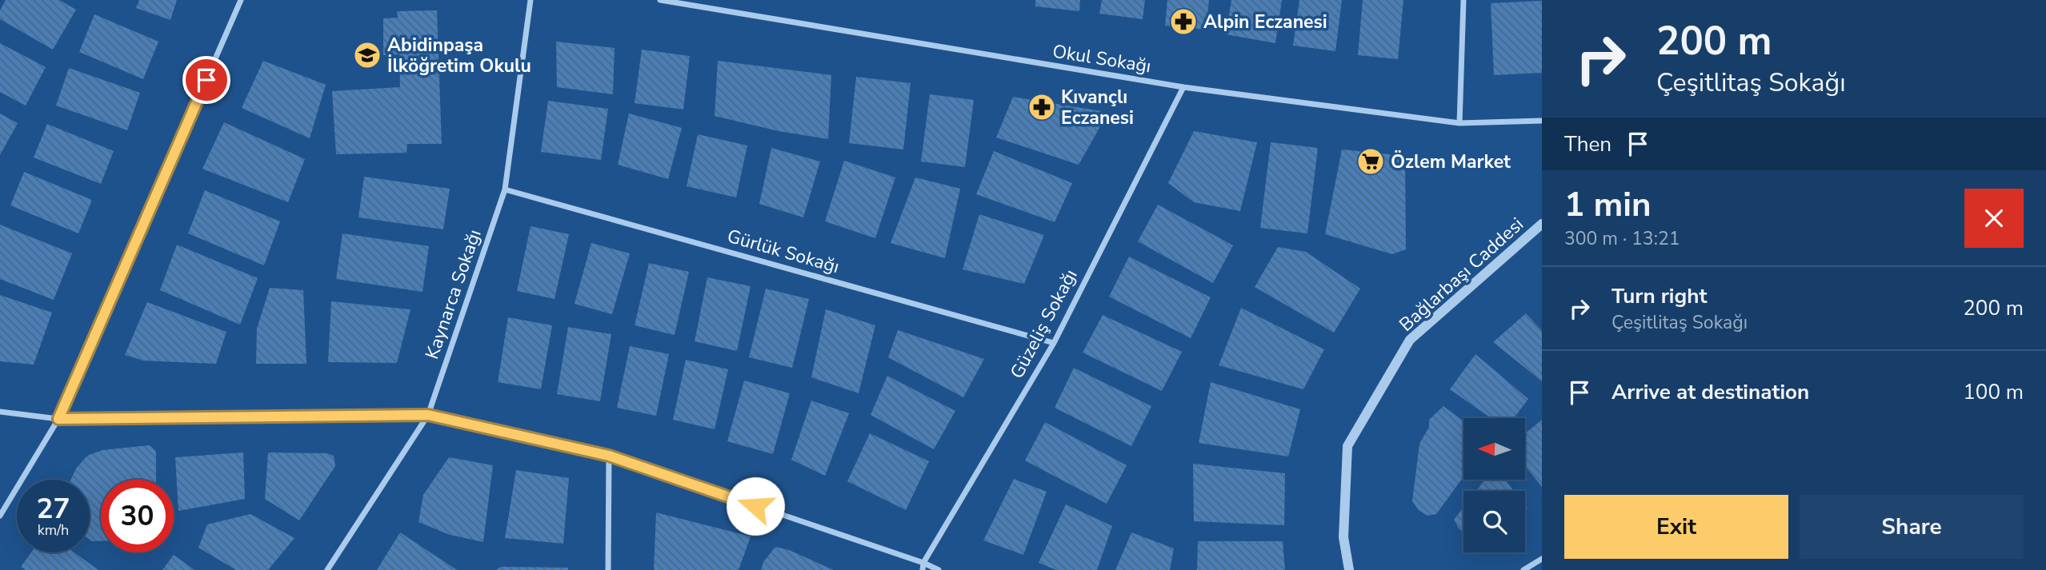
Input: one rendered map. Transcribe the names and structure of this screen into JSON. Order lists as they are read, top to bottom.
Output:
{
  "streets": {
    "street": [
      "Okul Sokağı",
      "Gürlük Sokağı",
      "Bağlarbaşı Caddesi",
      "Kaynarca Sokağı",
      "Güzeliş Sokağı"
    ]
  },
  "crossings": [
    ["Okul Sokağı", "Güzeliş Sokağı"],
    ["Gürlük Sokağı", "Kaynarca Sokağı"],
    ["Gürlük Sokağı", "Güzeliş Sokağı"]
  ],
  "places": {
    "pharmacy": ["Alpin Eczanesi", "Kıvançlı Eczanesi"],
    "school or university": ["Abidinpaşa İlköğretim Okulu"],
    "supermarket": ["Özlem Market"]
  },
  "north": "left",
  "page": {
    "turn": ["200 m", "Çeşitlitaş Sokağı"],
    "then": "Then",
    "heading": ["1 min", "300 m · 13:21"],
    "list": [
      {
        "name": "Turn right",
        "note": "Çeşitlitaş Sokağı",
        "value": "200 m"
      },
      {
        "name": "Arrive at destination",
        "value": "100 m"
      }
    ],
    "speed": "27 km/h",
    "limit": "30",
    "buttons": ["Exit", "Share"]
  }
}
